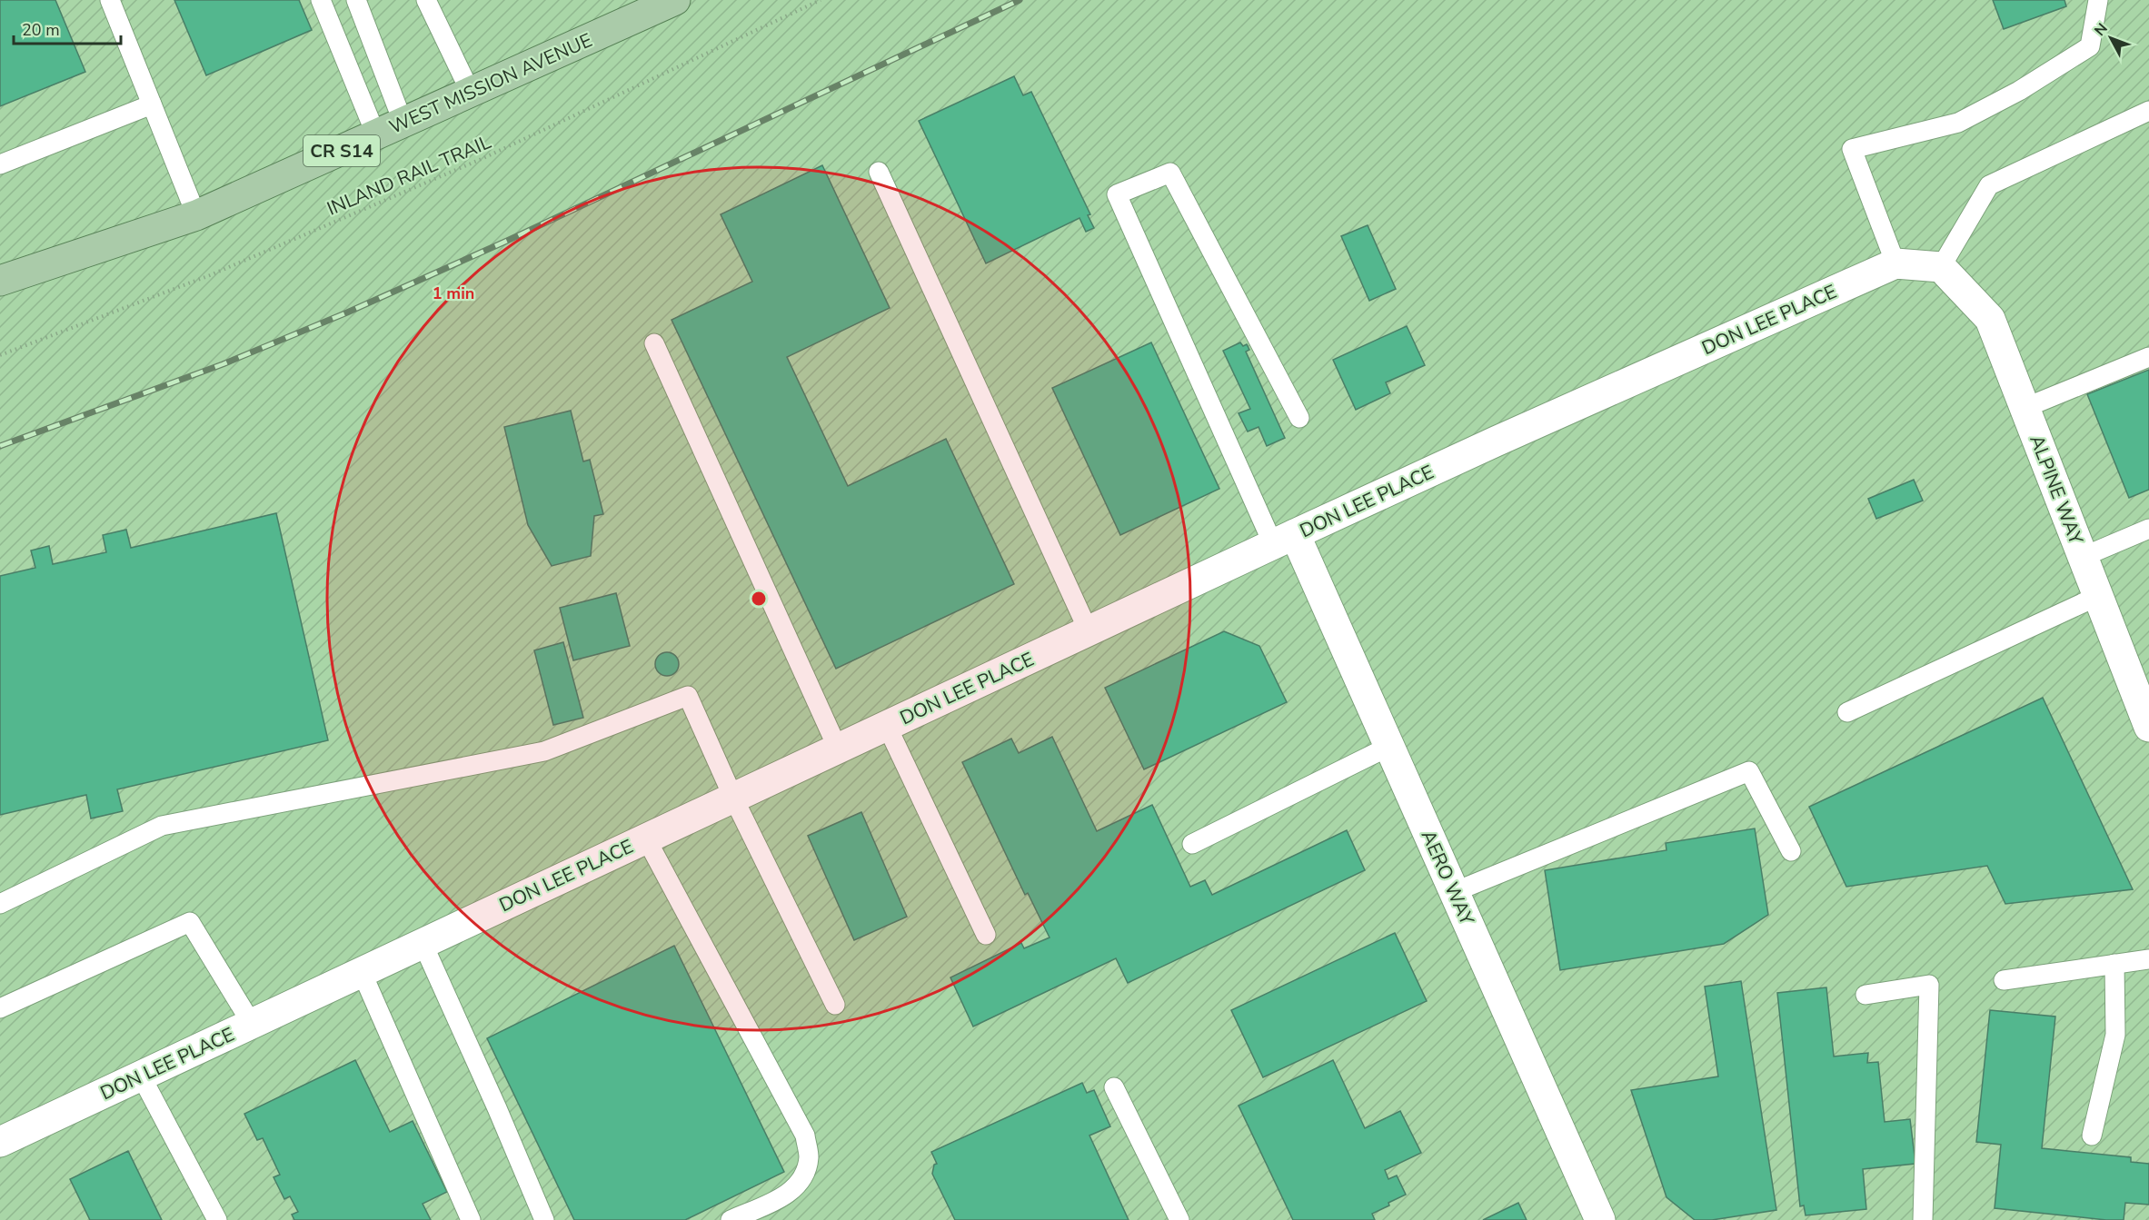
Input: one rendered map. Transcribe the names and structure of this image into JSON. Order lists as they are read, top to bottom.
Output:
{
  "streets": {
    "main road": ["WEST MISSION AVENUE", "CR S14"],
    "street": ["DON LEE PLACE", "ALPINE WAY", "AERO WAY"],
    "path": ["INLAND RAIL TRAIL"]
  },
  "crossings": [
    ["DON LEE PLACE", "ALPINE WAY"],
    ["DON LEE PLACE", "AERO WAY"]
  ],
  "scale_bar": "20 m",
  "north": "top left",
  "rings": ["1 min"]
}
